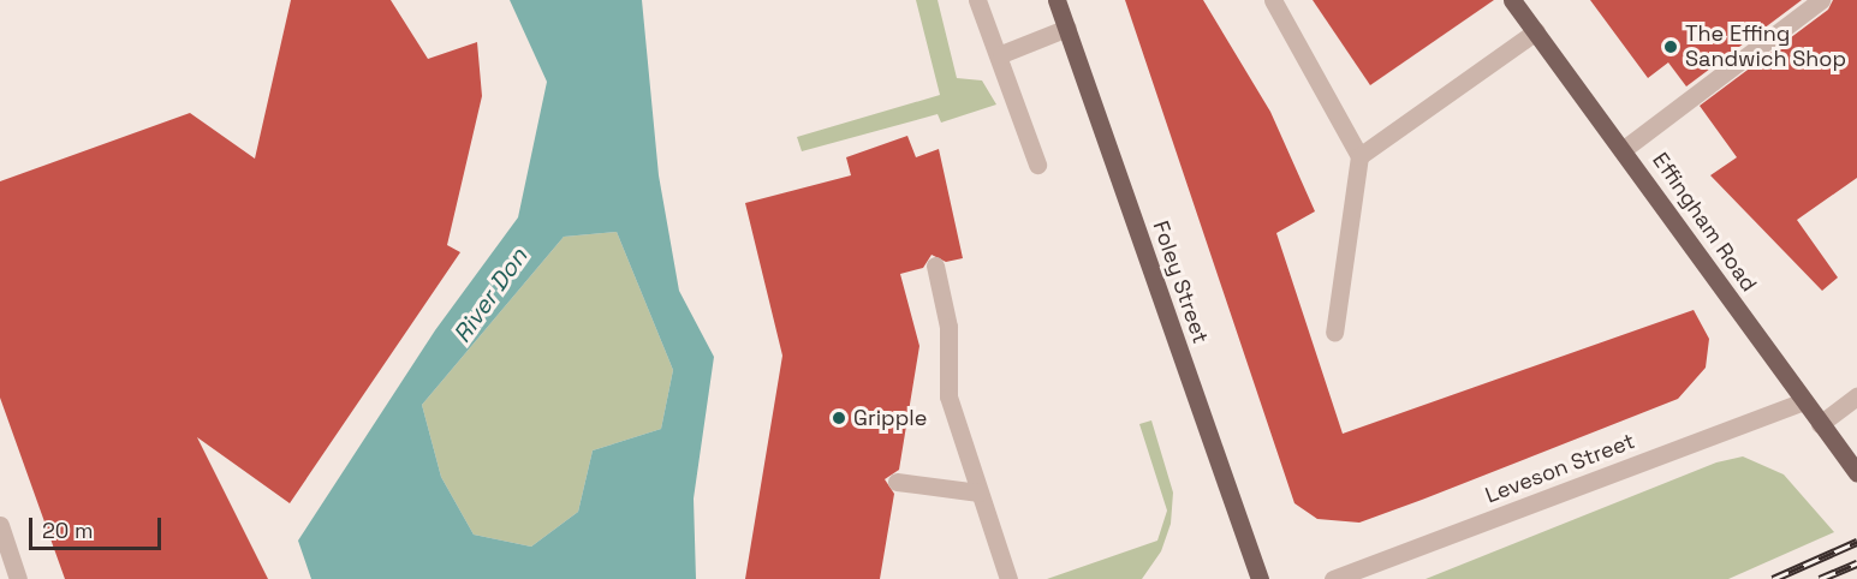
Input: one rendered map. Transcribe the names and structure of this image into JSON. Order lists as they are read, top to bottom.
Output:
{
  "streets": {
    "main road": ["Effingham Road", "Foley Street"],
    "street": ["Leveson Street"]
  },
  "crossings": [
    ["Effingham Road", "Leveson Street"]
  ],
  "water": ["River Don"],
  "places": ["The Effing Sandwich Shop", "Gripple"],
  "scale_bar": "20 m"
}
